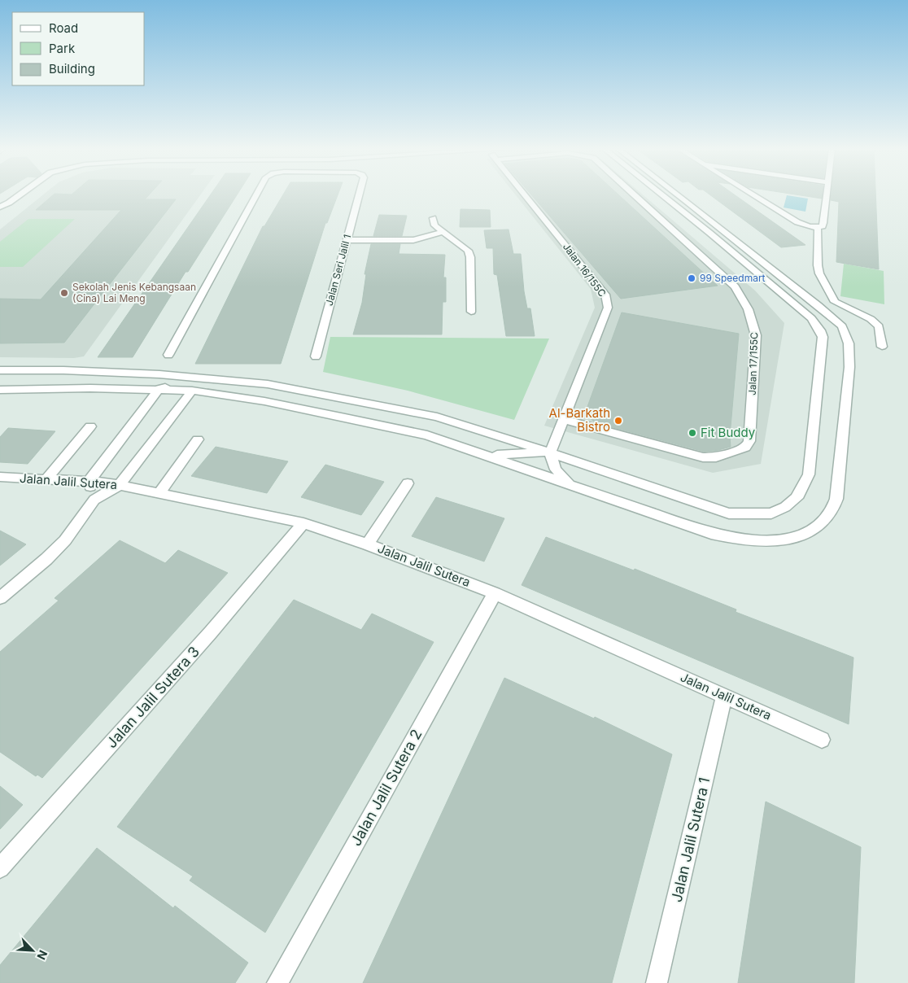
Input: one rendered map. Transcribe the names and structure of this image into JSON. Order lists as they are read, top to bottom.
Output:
{
  "streets": {
    "street": [
      "Jalan Seri Jalil 1",
      "Jalan 16/155C",
      "Jalan 17/155C",
      "Jalan Jalil Sutera",
      "Jalan Jalil Sutera 3",
      "Jalan Jalil Sutera 2",
      "Jalan Jalil Sutera 1"
    ]
  },
  "crossings": [
    ["Jalan 16/155C", "Jalan 17/155C"],
    ["Jalan Jalil Sutera", "Jalan Jalil Sutera 3"],
    ["Jalan Jalil Sutera", "Jalan Jalil Sutera 2"],
    ["Jalan Jalil Sutera", "Jalan Jalil Sutera 1"]
  ],
  "places": [
    "99 Speedmart",
    "Sekolah Jenis Kebangsaan (Cina) Lai Meng",
    "Al-Barkath Bistro",
    "Fit Buddy"
  ],
  "legend": ["Road", "Park", "Building"],
  "north": "bottom right"
}
